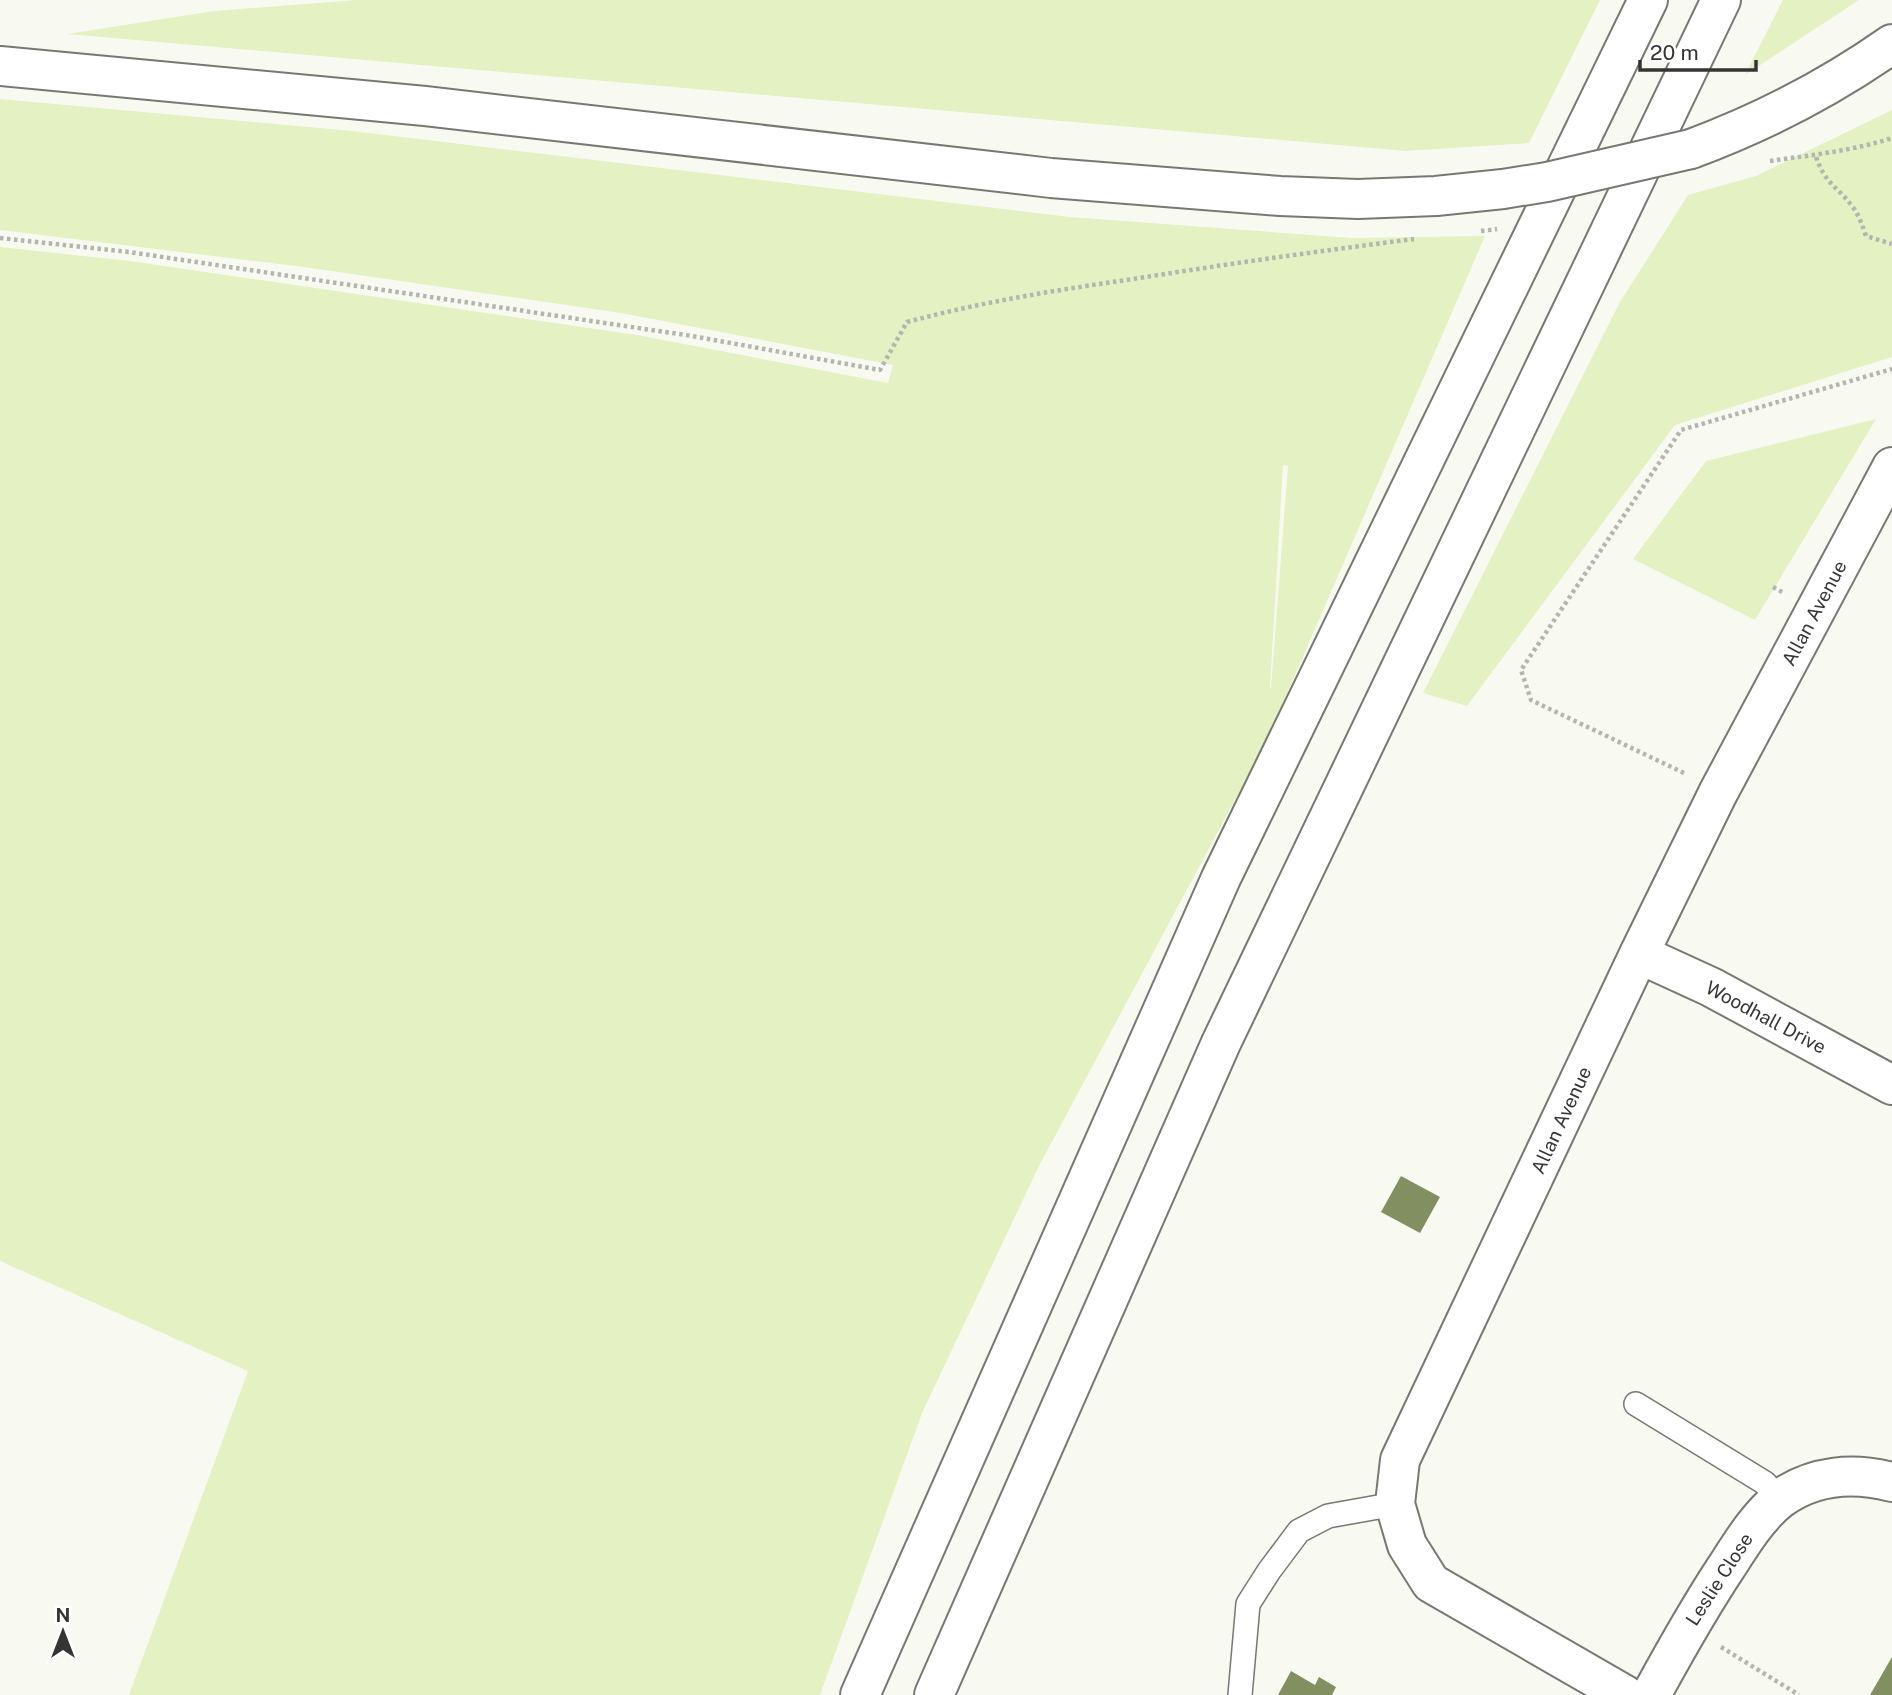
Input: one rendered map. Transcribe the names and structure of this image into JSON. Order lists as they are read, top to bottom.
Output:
{
  "streets": {
    "main road": ["Allan Avenue", "Woodhall Drive", "Leslie Close"]
  },
  "crossings": [
    ["Allan Avenue", "Woodhall Drive"]
  ],
  "scale_bar": "20 m",
  "north": "top"
}
